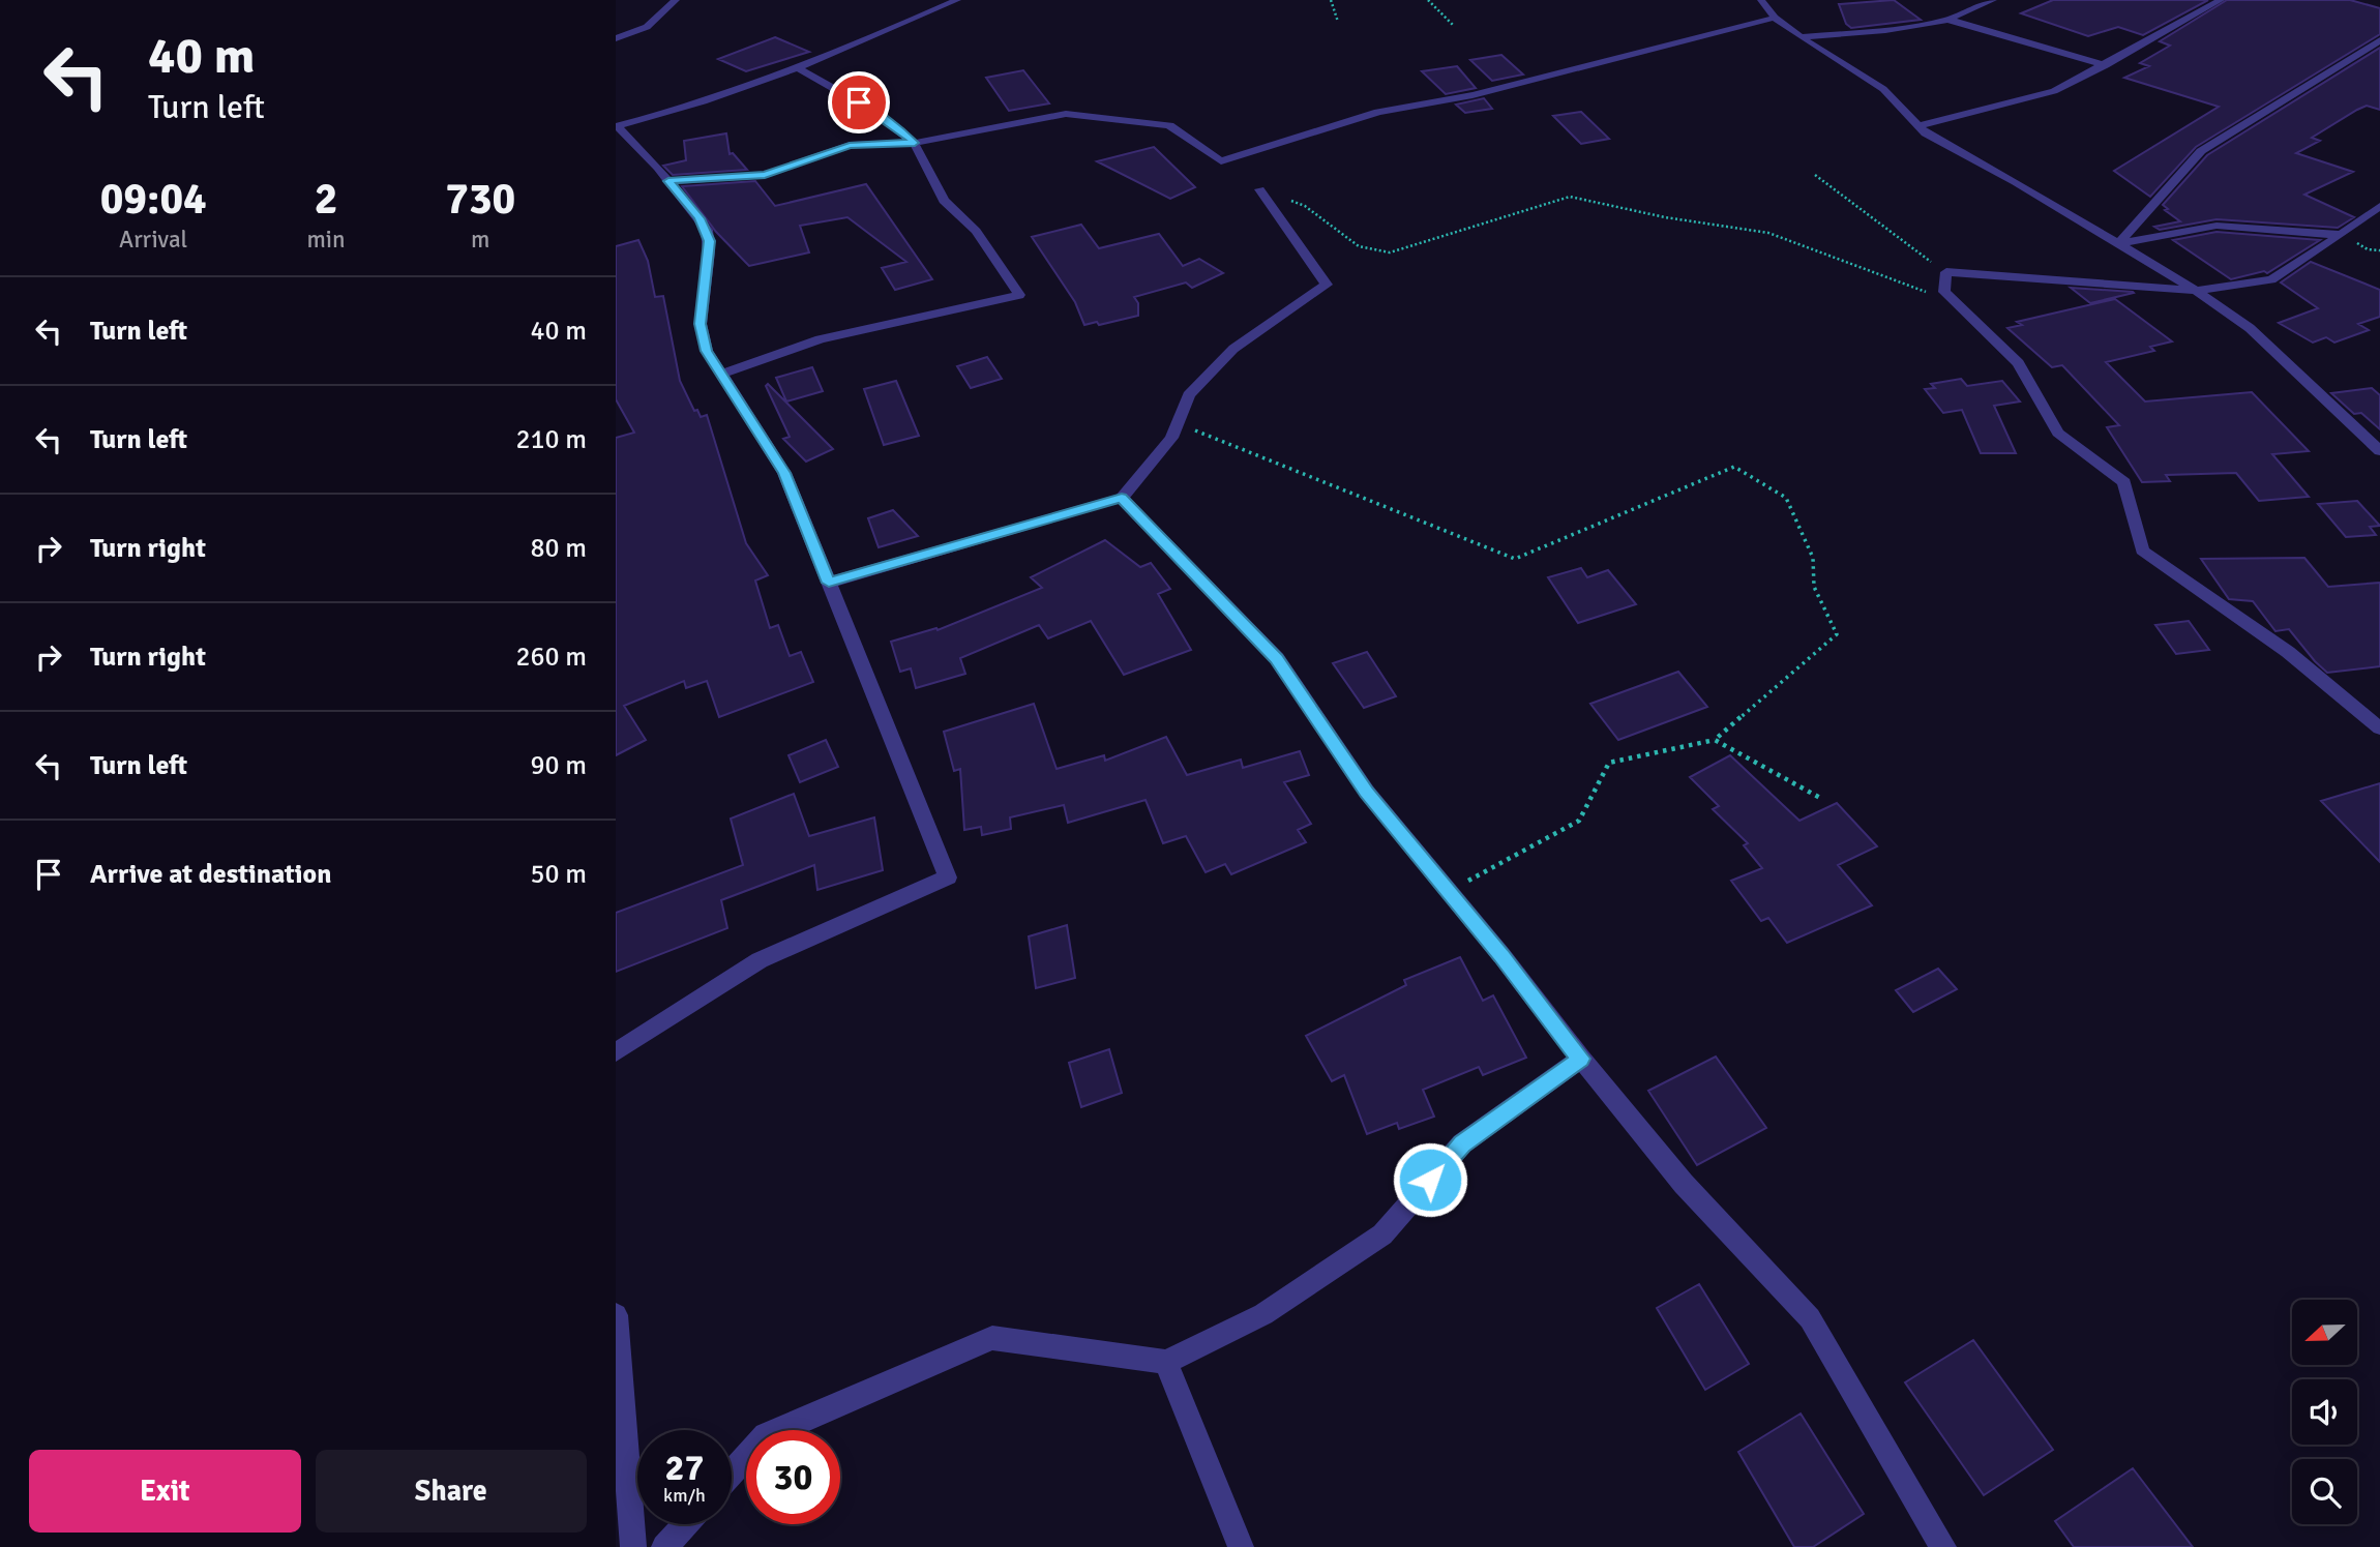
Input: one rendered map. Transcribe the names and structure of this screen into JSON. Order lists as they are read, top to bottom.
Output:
{
  "north": "left",
  "page": {
    "turn": ["40 m", "Turn left"],
    "eta": [
      "09:04",
      "Arrival",
      "2",
      "min",
      "730",
      "m"
    ],
    "list": [
      {
        "name": "Turn left",
        "value": "40 m"
      },
      {
        "name": "Turn left",
        "value": "210 m"
      },
      {
        "name": "Turn right",
        "value": "80 m"
      },
      {
        "name": "Turn right",
        "value": "260 m"
      },
      {
        "name": "Turn left",
        "value": "90 m"
      },
      {
        "name": "Arrive at destination",
        "value": "50 m"
      }
    ],
    "speed": "27 km/h",
    "limit": "30",
    "buttons": ["Exit", "Share"]
  }
}
